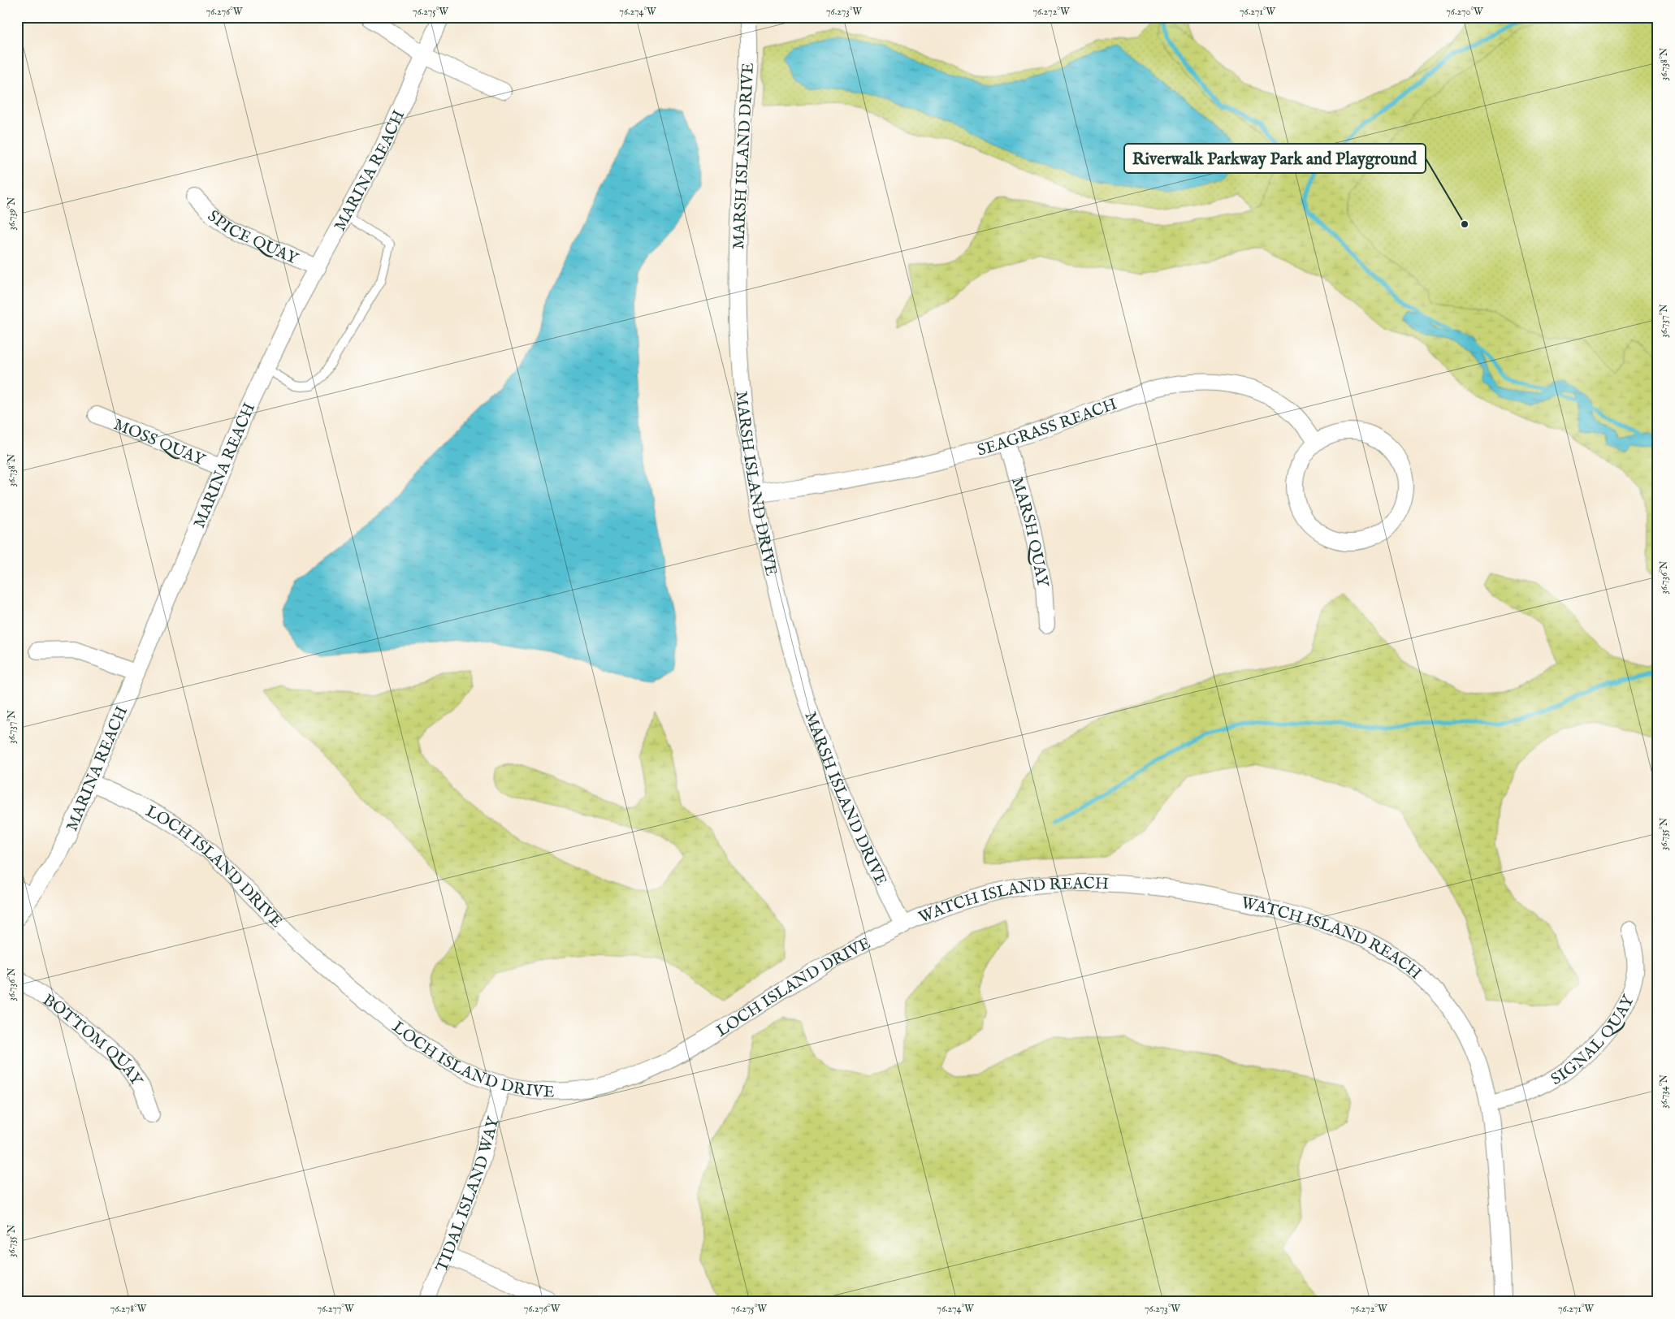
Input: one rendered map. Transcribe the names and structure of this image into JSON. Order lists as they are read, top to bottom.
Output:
{
  "streets": {
    "street": [
      "MARSH ISLAND DRIVE",
      "MARINA REACH",
      "SPICE QUAY",
      "SEAGRASS REACH",
      "MOSS QUAY",
      "MARSH QUAY",
      "LOCH ISLAND DRIVE",
      "WATCH ISLAND REACH",
      "SIGNAL QUAY",
      "BOTTOM QUAY",
      "TIDAL ISLAND WAY"
    ]
  },
  "crossings": [
    ["MARSH ISLAND DRIVE", "SEAGRASS REACH"],
    ["MARSH ISLAND DRIVE", "LOCH ISLAND DRIVE"],
    ["MARSH ISLAND DRIVE", "WATCH ISLAND REACH"],
    ["MARINA REACH", "SPICE QUAY"],
    ["MARINA REACH", "MOSS QUAY"],
    ["MARINA REACH", "LOCH ISLAND DRIVE"],
    ["SEAGRASS REACH", "MARSH QUAY"],
    ["LOCH ISLAND DRIVE", "WATCH ISLAND REACH"],
    ["LOCH ISLAND DRIVE", "TIDAL ISLAND WAY"],
    ["WATCH ISLAND REACH", "SIGNAL QUAY"]
  ],
  "places": ["Riverwalk Parkway Park and Playground"],
  "coordinates": [
    "76.276°W",
    "76.275°W",
    "76.274°W",
    "76.273°W",
    "76.272°W",
    "76.271°W",
    "76.270°W",
    "36.738°N",
    "36.739°N",
    "36.737°N",
    "36.736°N",
    "36.735°N",
    "36.734°N",
    "76.278°W",
    "76.277°W"
  ]
}
